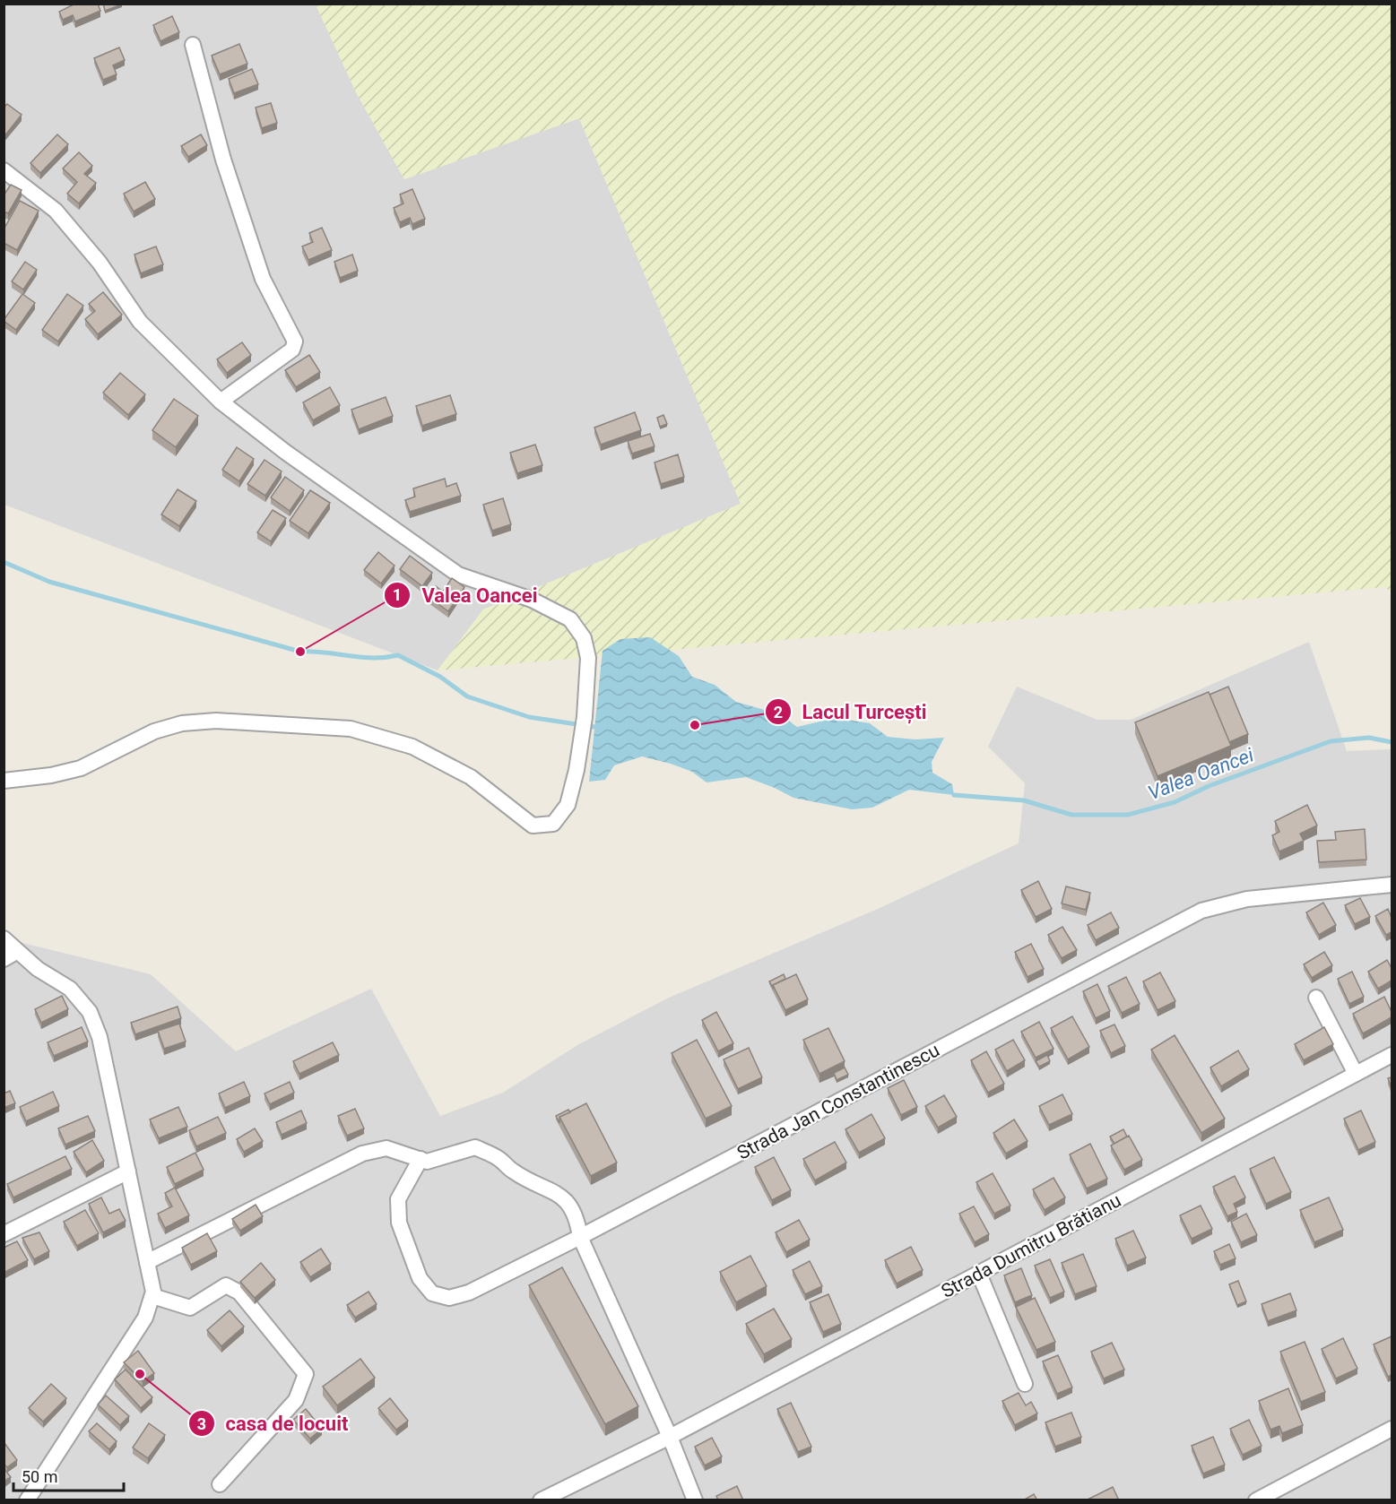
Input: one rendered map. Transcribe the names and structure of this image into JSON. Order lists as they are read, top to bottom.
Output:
{
  "streets": {
    "street": ["Strada Jan Constantinescu", "Strada Dumitru Brătianu"]
  },
  "water": ["Valea Oancei"],
  "places": ["Valea Oancei", "Lacul Turcești", "casa de locuit"],
  "scale_bar": "50 m"
}
